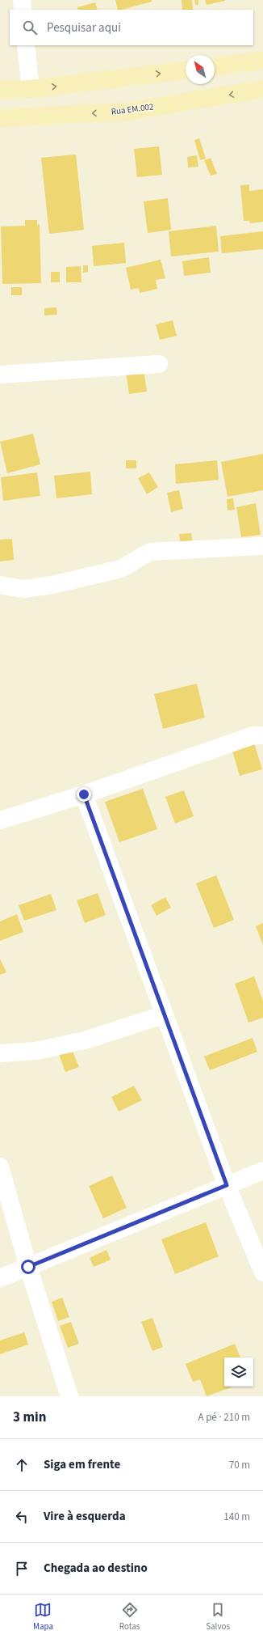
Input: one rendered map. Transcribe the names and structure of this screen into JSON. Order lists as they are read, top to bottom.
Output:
{
  "streets": {
    "street": ["Rua EM.002"]
  },
  "north": "top left",
  "page": {
    "search": "Pesquisar aqui",
    "heading": ["3 min", "A pé · 210 m"],
    "list": [
      ["Siga em frente", "70 m"],
      ["Vire à esquerda", "140 m"],
      "Chegada ao destino"
    ],
    "nav": ["Mapa", "Rotas", "Salvos"]
  }
}
